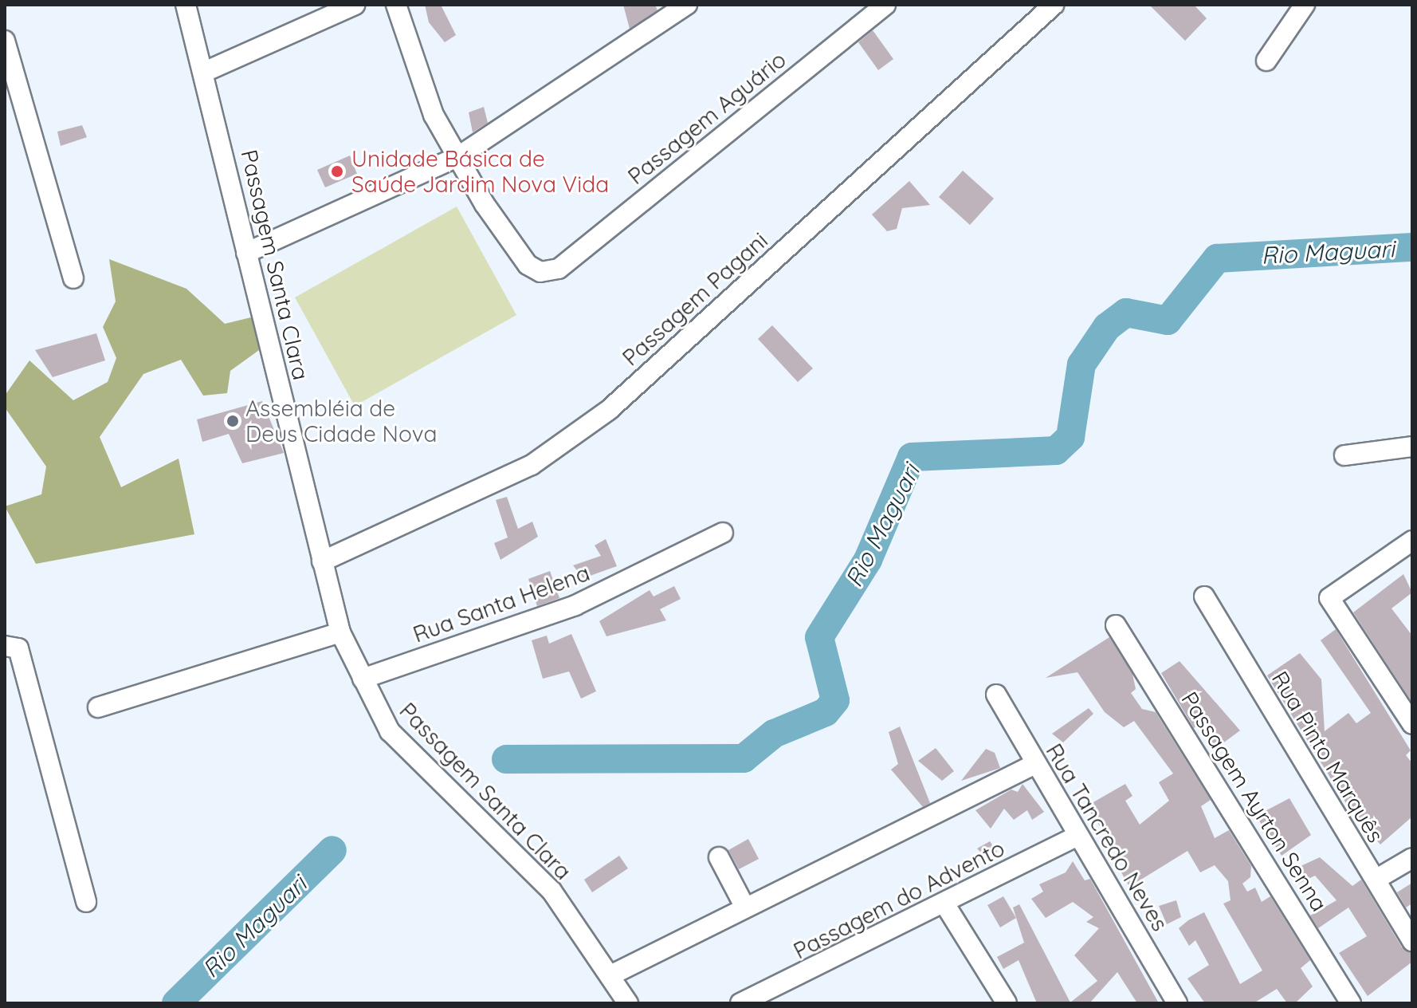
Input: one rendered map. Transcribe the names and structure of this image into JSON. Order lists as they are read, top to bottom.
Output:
{
  "streets": {
    "street": [
      "Passagem Aguário",
      "Passagem Santa Clara",
      "Passagem Pagani",
      "Rua Santa Helena",
      "Rua Pinto Marquês",
      "Passagem Ayrton Senna",
      "Rua Tancredo Neves",
      "Passagem do Advento"
    ]
  },
  "crossings": [
    ["Passagem Santa Clara", "Passagem Pagani"],
    ["Passagem Santa Clara", "Rua Santa Helena"],
    ["Rua Tancredo Neves", "Passagem do Advento"]
  ],
  "water": ["Rio Maguari"],
  "places": ["Unidade Básica de Saúde Jardim Nova Vida", "Assembléia de Deus Cidade Nova"]
}
